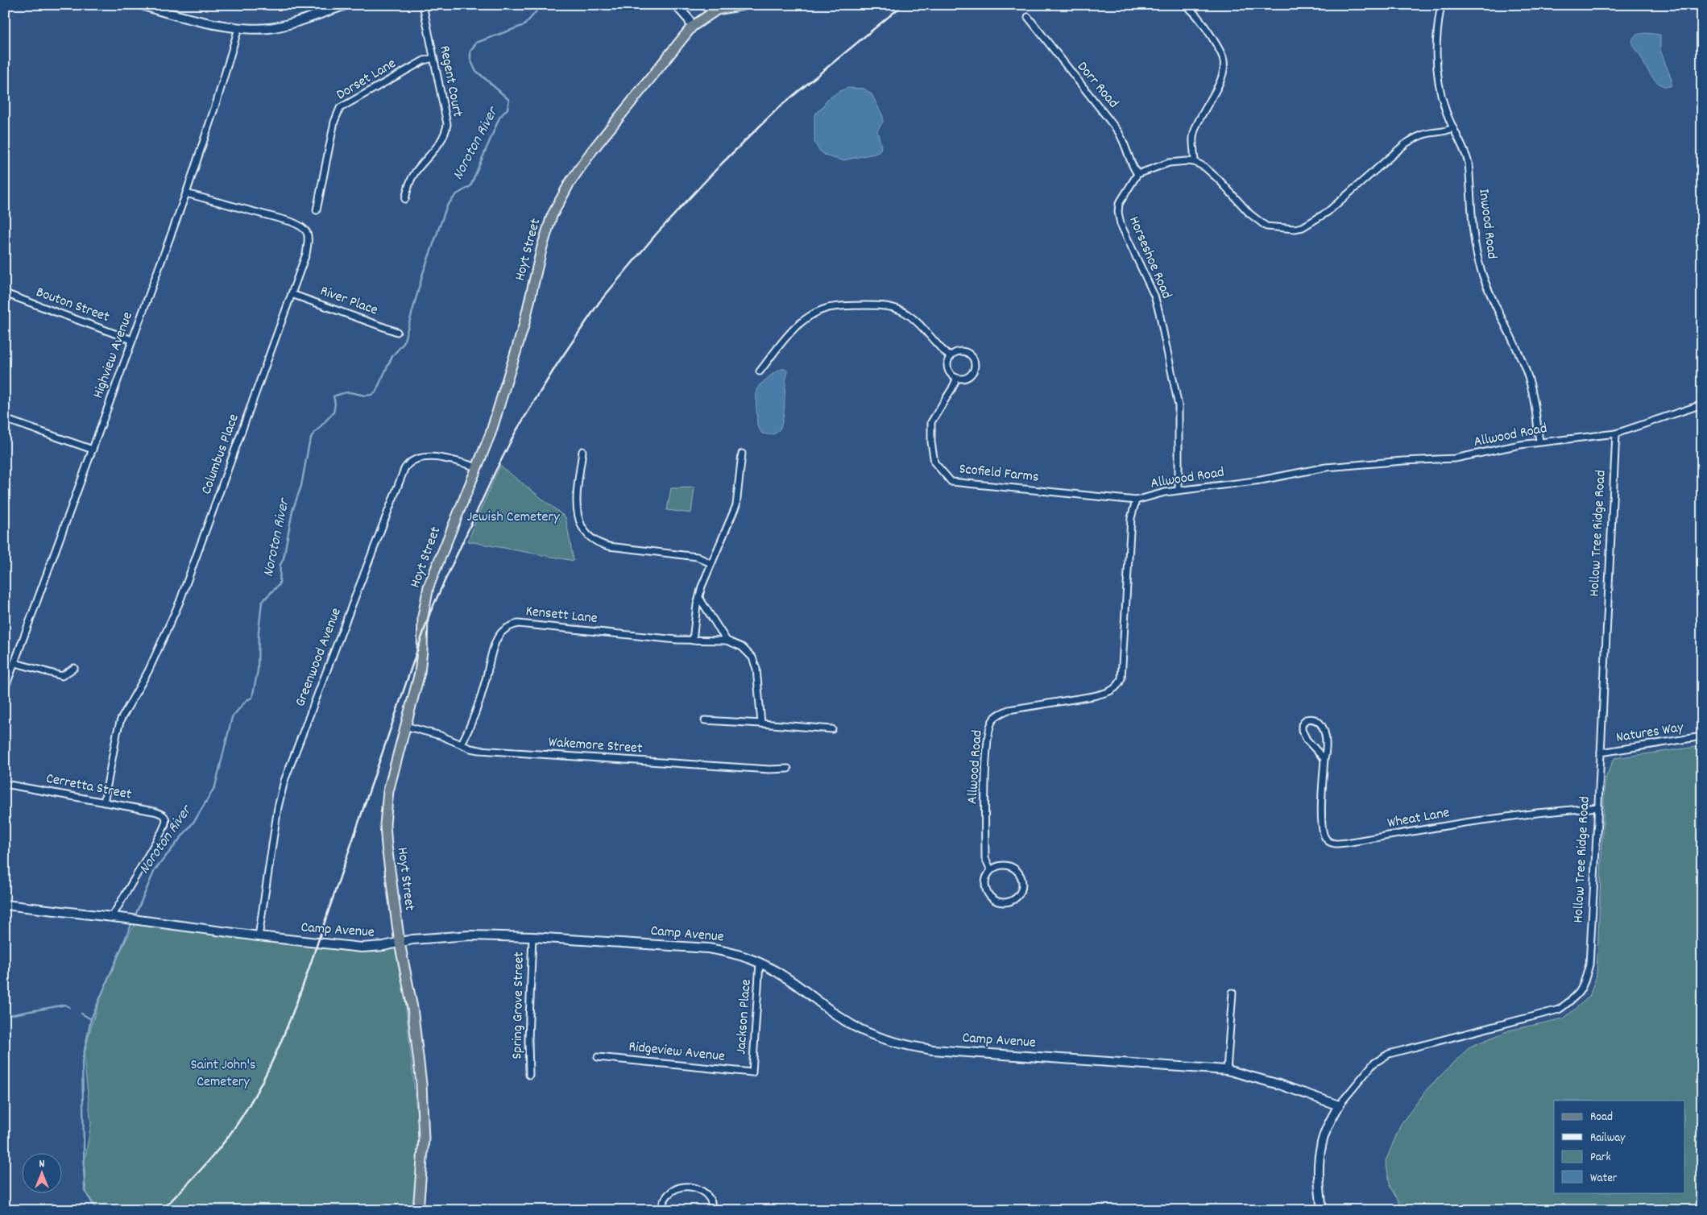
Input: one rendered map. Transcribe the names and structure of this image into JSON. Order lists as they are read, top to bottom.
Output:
{
  "streets": {
    "main road": ["Hoyt Street"],
    "street": [
      "Dorset Lane",
      "Regent Court",
      "Dorr Road",
      "Inwood Road",
      "Horseshoe Road",
      "River Place",
      "Bouton Street",
      "Highview Avenue",
      "Allwood Road",
      "Columbus Place",
      "Scofield Farms",
      "Hollow Tree Ridge Road",
      "Kensett Lane",
      "Greenwood Avenue",
      "Natures Way",
      "Wakemore Street",
      "Cerretta Street",
      "Wheat Lane",
      "Camp Avenue",
      "Spring Grove Street",
      "Jackson Place",
      "Ridgeview Avenue"
    ]
  },
  "crossings": [
    ["Dorset Lane", "Regent Court"],
    ["Dorr Road", "Horseshoe Road"],
    ["Inwood Road", "Allwood Road"],
    ["Hoyt Street", "Greenwood Avenue"],
    ["Hoyt Street", "Wakemore Street"],
    ["Hoyt Street", "Camp Avenue"],
    ["Horseshoe Road", "Allwood Road"],
    ["River Place", "Columbus Place"],
    ["Bouton Street", "Highview Avenue"],
    ["Highview Avenue", "Columbus Place"],
    ["Allwood Road", "Scofield Farms"],
    ["Allwood Road", "Hollow Tree Ridge Road"],
    ["Columbus Place", "Cerretta Street"],
    ["Hollow Tree Ridge Road", "Natures Way"],
    ["Hollow Tree Ridge Road", "Wheat Lane"],
    ["Hollow Tree Ridge Road", "Camp Avenue"],
    ["Kensett Lane", "Wakemore Street"],
    ["Greenwood Avenue", "Camp Avenue"],
    ["Cerretta Street", "Camp Avenue"],
    ["Camp Avenue", "Spring Grove Street"],
    ["Camp Avenue", "Jackson Place"],
    ["Jackson Place", "Ridgeview Avenue"]
  ],
  "water": ["Noroton River"],
  "parks": ["Jewish Cemetery", "Saint John's Cemetery"],
  "legend": [
    "Road",
    "Railway",
    "Park",
    "Water"
  ],
  "north": "top"
}
